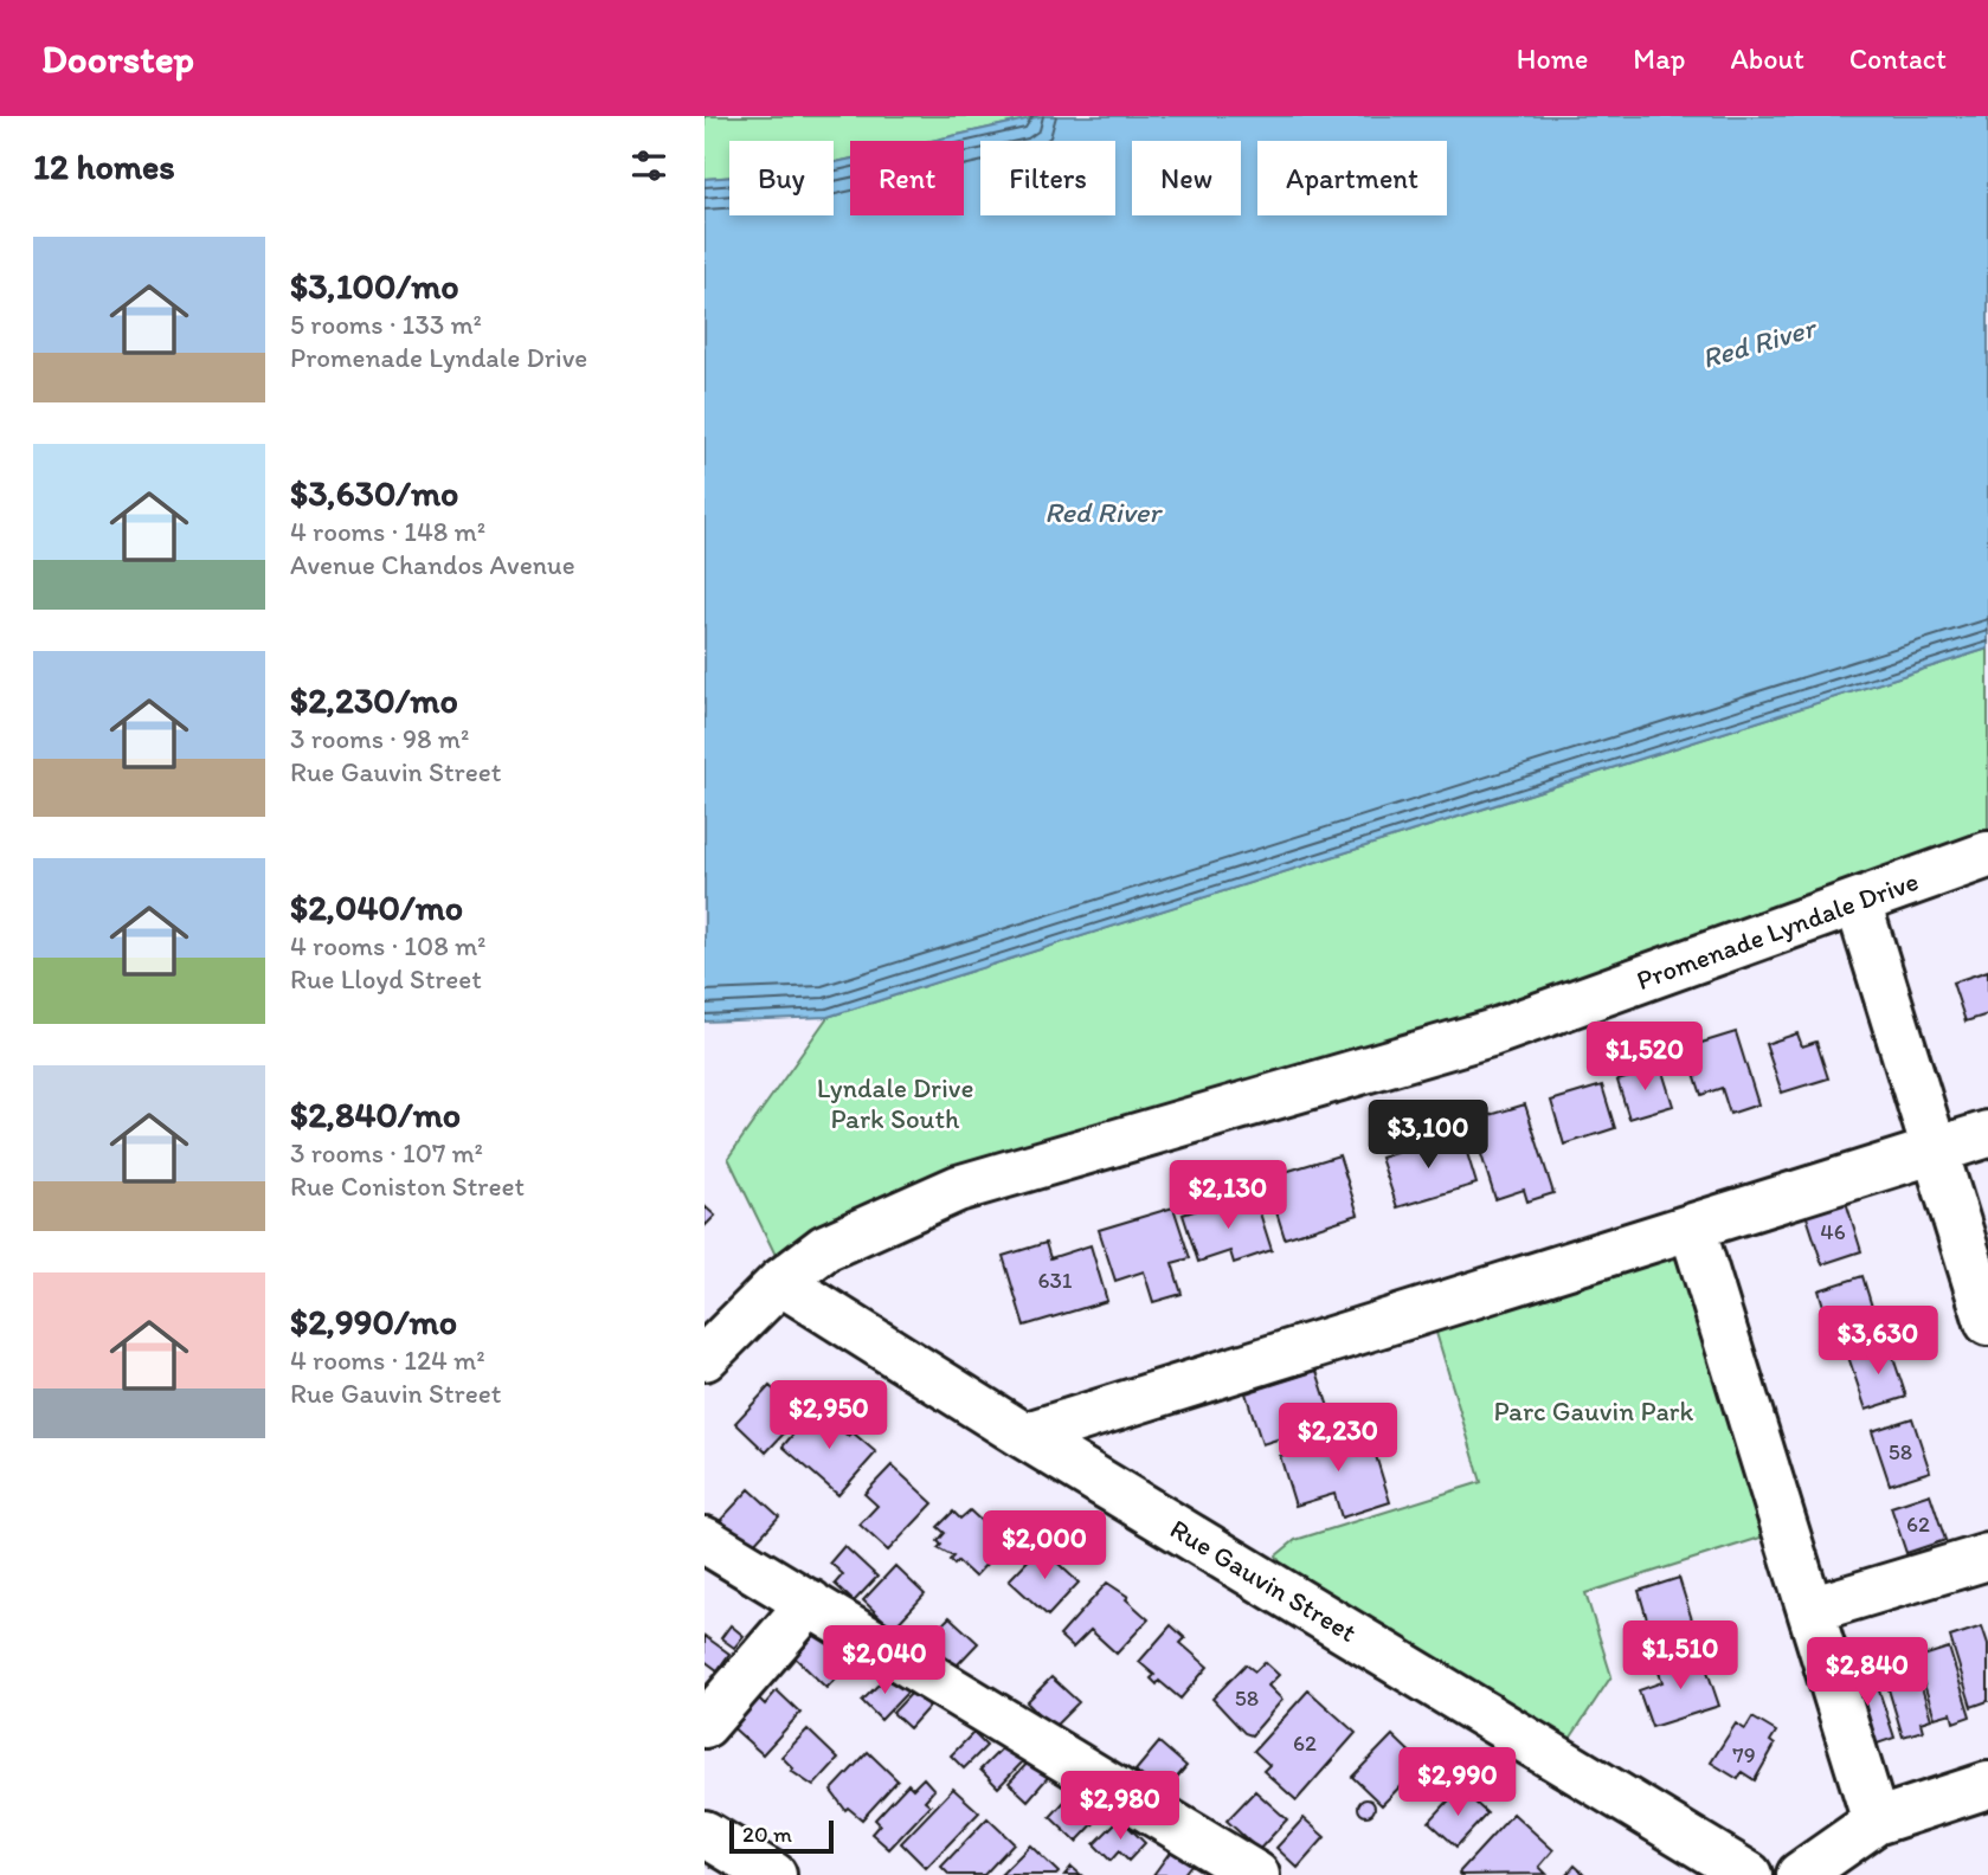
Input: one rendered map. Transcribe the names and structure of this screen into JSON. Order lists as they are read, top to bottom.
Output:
{
  "streets": {
    "street": ["Promenade Lyndale Drive", "Rue Gauvin Street"]
  },
  "crossings": [
    ["Promenade Lyndale Drive", "Rue Gauvin Street"]
  ],
  "water": ["Red River"],
  "parks": ["Lyndale Drive Park South", "Parc Gauvin Park"],
  "house_numbers": [
    "46",
    "631",
    "58",
    "62",
    "58",
    "62",
    "79"
  ],
  "scale_bar": "20 m",
  "page": {
    "header": "Doorstep",
    "nav": [
      "Home",
      "Map",
      "About",
      "Contact"
    ],
    "heading": "12 homes",
    "chip": [
      "Buy",
      "Rent",
      "Filters",
      "New",
      "Apartment"
    ],
    "list": [
      {
        "name": "$3,100/mo",
        "note": "5 rooms · 133 m² · Promenade Lyndale Drive"
      },
      {
        "name": "$3,630/mo",
        "note": "4 rooms · 148 m² · Avenue Chandos Avenue"
      },
      {
        "name": "$2,230/mo",
        "note": "3 rooms · 98 m² · Rue Gauvin Street"
      },
      {
        "name": "$2,040/mo",
        "note": "4 rooms · 108 m² · Rue Lloyd Street"
      },
      {
        "name": "$2,840/mo",
        "note": "3 rooms · 107 m² · Rue Coniston Street"
      },
      {
        "name": "$2,990/mo",
        "note": "4 rooms · 124 m² · Rue Gauvin Street"
      }
    ],
    "price": [
      "$1,520",
      "$3,100",
      "$2,130",
      "$3,630",
      "$2,950",
      "$2,230",
      "$2,000",
      "$1,510",
      "$2,040",
      "$2,840",
      "$2,990",
      "$2,980"
    ],
    "scale": "20 m"
  }
}
